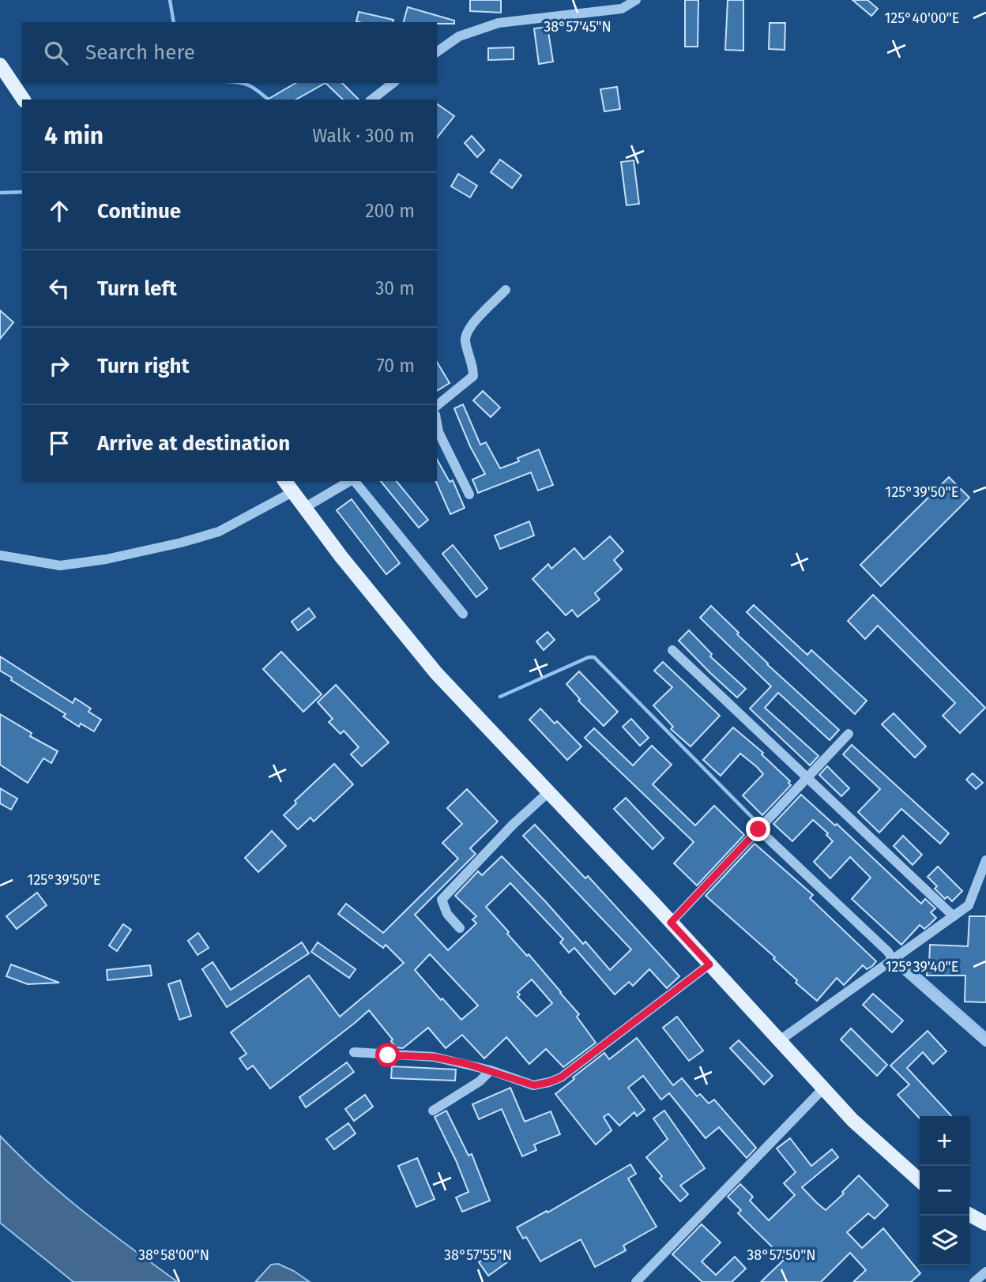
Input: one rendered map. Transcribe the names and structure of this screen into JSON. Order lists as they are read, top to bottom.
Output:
{
  "page": {
    "search": "Search here",
    "heading": ["4 min", "Walk · 300 m"],
    "list": [
      ["Continue", "200 m"],
      ["Turn left", "30 m"],
      ["Turn right", "70 m"],
      "Arrive at destination"
    ],
    "map_buttons": ["+", "−"]
  },
  "coordinates": [
    "125°40'00\"E",
    "38°57'45\"N",
    "125°39'50\"E",
    "125°39'40\"E",
    "38°58'00\"N",
    "38°57'55\"N",
    "38°57'50\"N"
  ]
}
